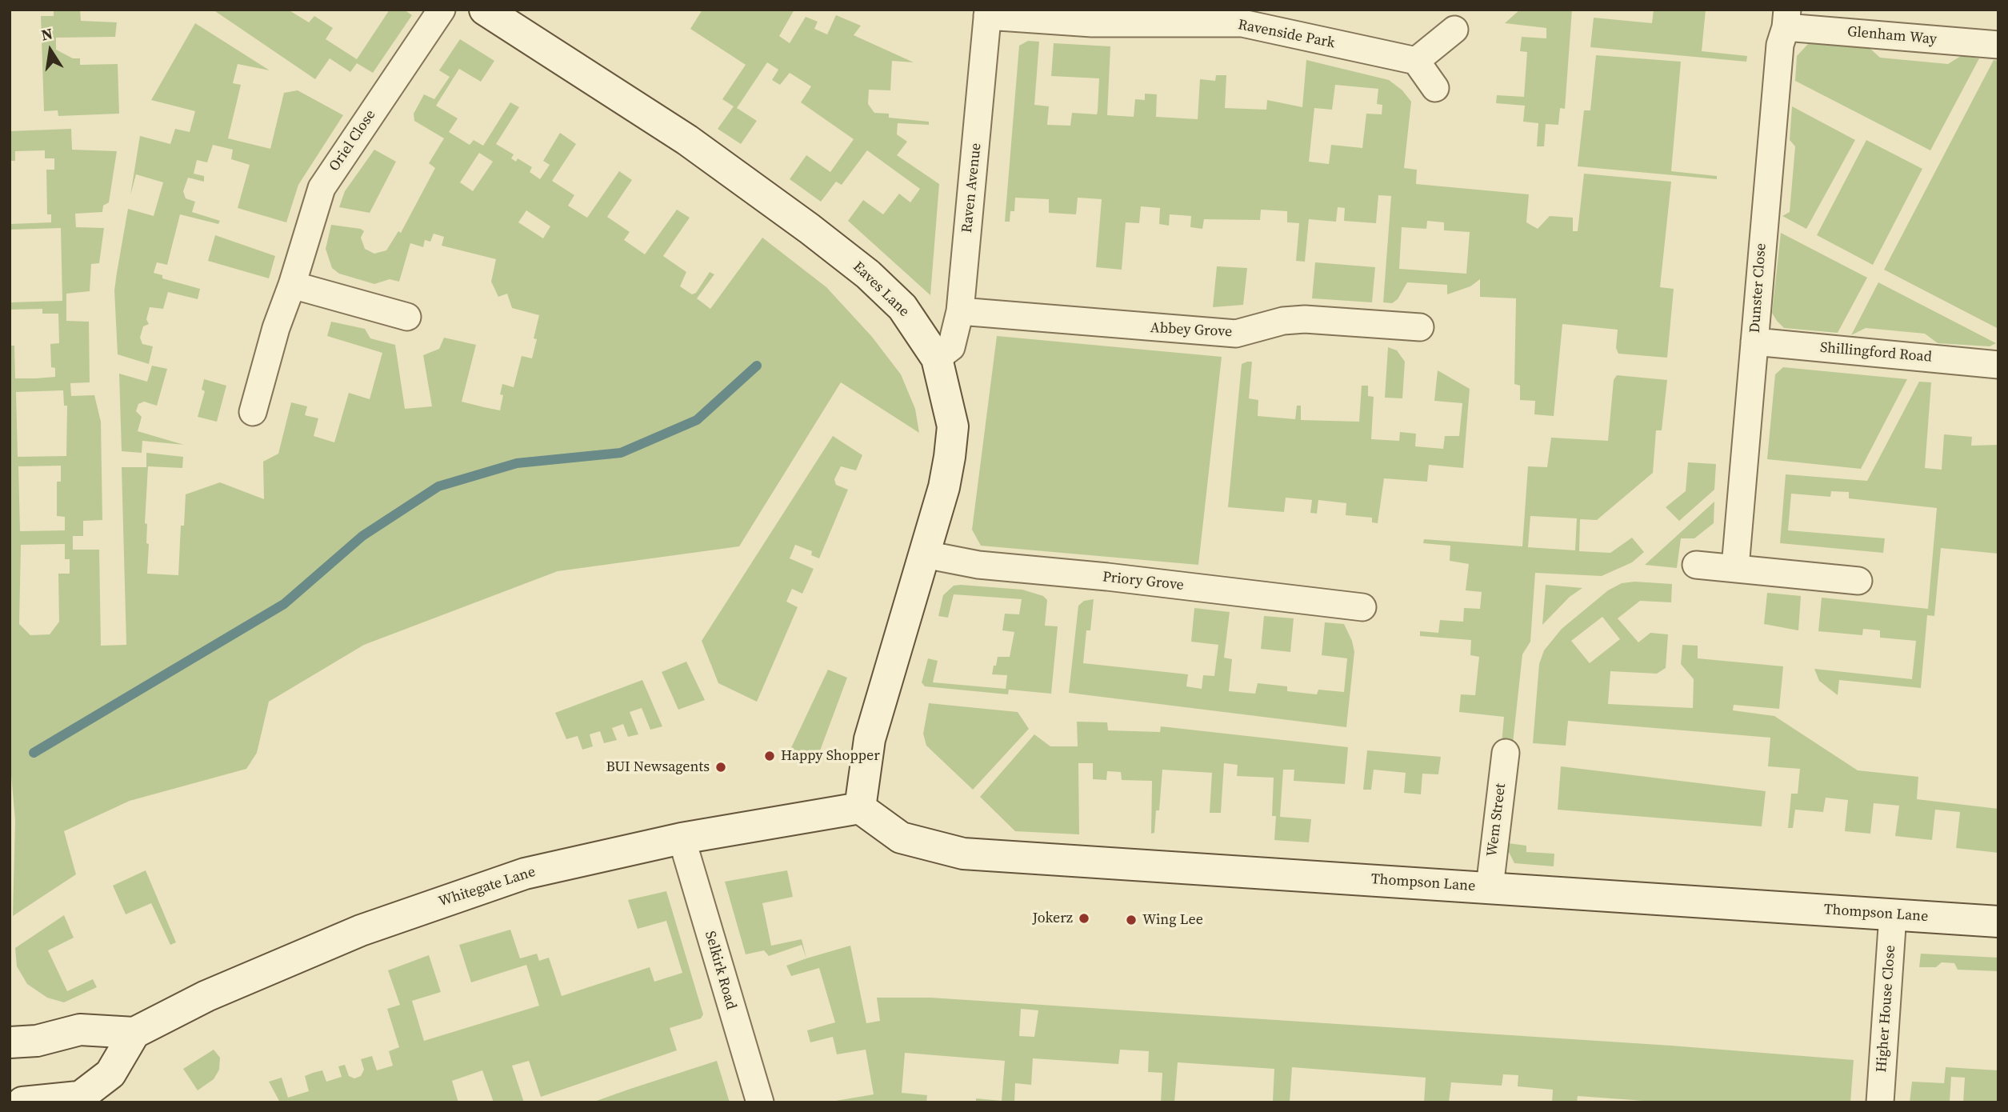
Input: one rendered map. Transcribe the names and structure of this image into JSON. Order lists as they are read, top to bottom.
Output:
{
  "streets": {
    "main road": ["Eaves Lane", "Thompson Lane", "Whitegate Lane"],
    "street": [
      "Ravenside Park",
      "Glenham Way",
      "Oriel Close",
      "Raven Avenue",
      "Dunster Close",
      "Abbey Grove",
      "Shillingford Road",
      "Priory Grove",
      "Wem Street",
      "Selkirk Road",
      "Higher House Close"
    ]
  },
  "crossings": [
    ["Ravenside Park", "Raven Avenue"],
    ["Glenham Way", "Dunster Close"],
    ["Raven Avenue", "Eaves Lane"],
    ["Raven Avenue", "Abbey Grove"],
    ["Dunster Close", "Shillingford Road"],
    ["Eaves Lane", "Priory Grove"],
    ["Eaves Lane", "Thompson Lane"],
    ["Eaves Lane", "Whitegate Lane"],
    ["Wem Street", "Thompson Lane"],
    ["Thompson Lane", "Whitegate Lane"],
    ["Thompson Lane", "Higher House Close"],
    ["Whitegate Lane", "Selkirk Road"]
  ],
  "places": [
    "Happy Shopper",
    "BUI Newsagents",
    "Jokerz",
    "Wing Lee"
  ],
  "north": "top"
}
